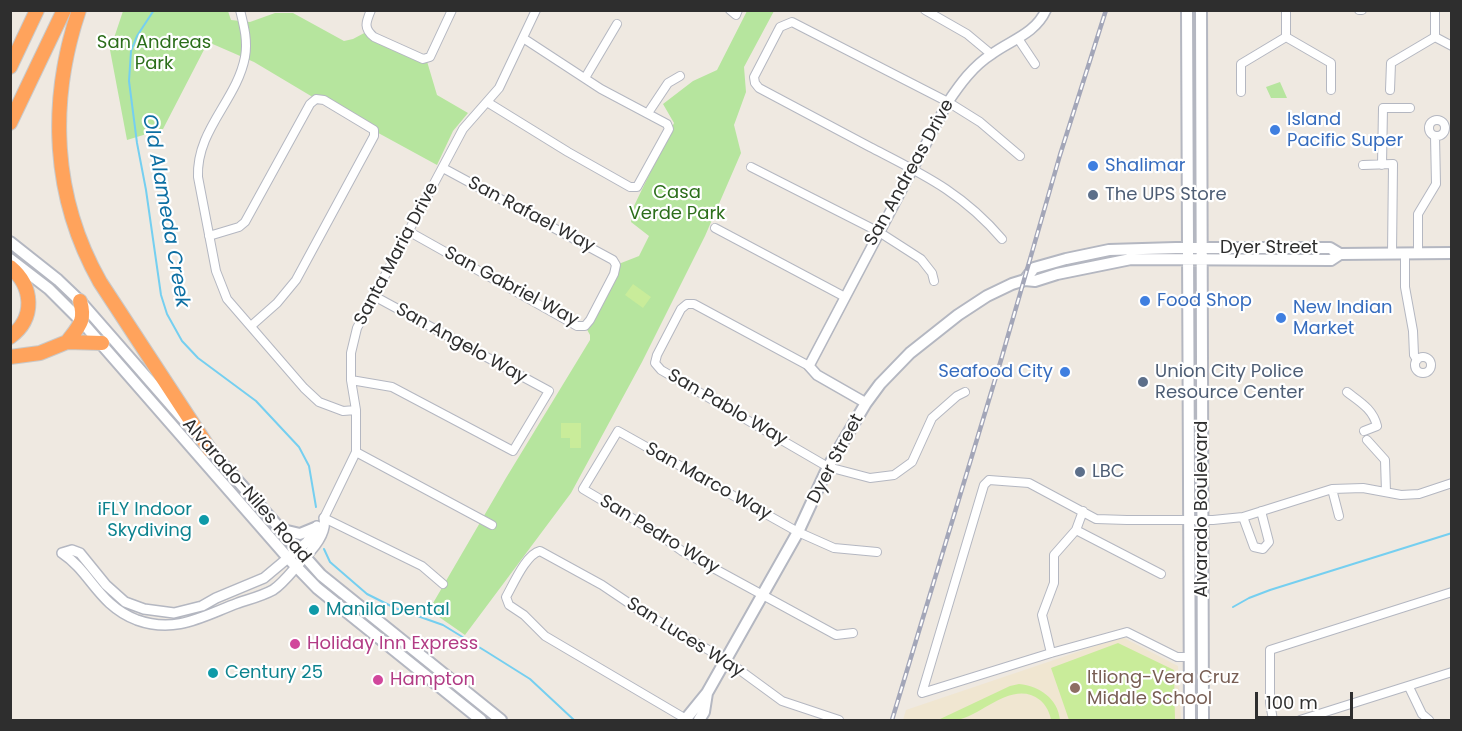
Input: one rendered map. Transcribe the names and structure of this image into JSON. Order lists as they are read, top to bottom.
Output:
{
  "streets": {
    "main road": ["Dyer Street", "Alvarado-Niles Road", "Alvarado Boulevard"],
    "street": [
      "San Andreas Drive",
      "San Rafael Way",
      "Santa Maria Drive",
      "San Gabriel Way",
      "San Angelo Way",
      "San Pablo Way",
      "San Marco Way",
      "San Pedro Way",
      "San Luces Way"
    ]
  },
  "crossings": [
    ["San Andreas Drive", "San Pablo Way"],
    ["San Rafael Way", "Santa Maria Drive"],
    ["San Rafael Way", "San Gabriel Way"],
    ["Dyer Street", "San Pablo Way"],
    ["Dyer Street", "San Marco Way"],
    ["Dyer Street", "Alvarado Boulevard"],
    ["Dyer Street", "San Pedro Way"],
    ["Dyer Street", "San Luces Way"],
    ["Santa Maria Drive", "San Gabriel Way"],
    ["Santa Maria Drive", "San Angelo Way"],
    ["Santa Maria Drive", "Alvarado-Niles Road"],
    ["San Marco Way", "San Pedro Way"]
  ],
  "water": ["Old Alameda Creek"],
  "parks": ["San Andreas Park", "Casa Verde Park"],
  "places": [
    "Island Pacific Super",
    "Shalimar",
    "The UPS Store",
    "Food Shop",
    "New Indian Market",
    "Seafood City",
    "Union City Police Resource Center",
    "LBC",
    "iFLY Indoor Skydiving",
    "Manila Dental",
    "Holiday Inn Express",
    "Century 25",
    "Hampton",
    "Itliong-Vera Cruz Middle School"
  ],
  "scale_bar": "100 m"
}
